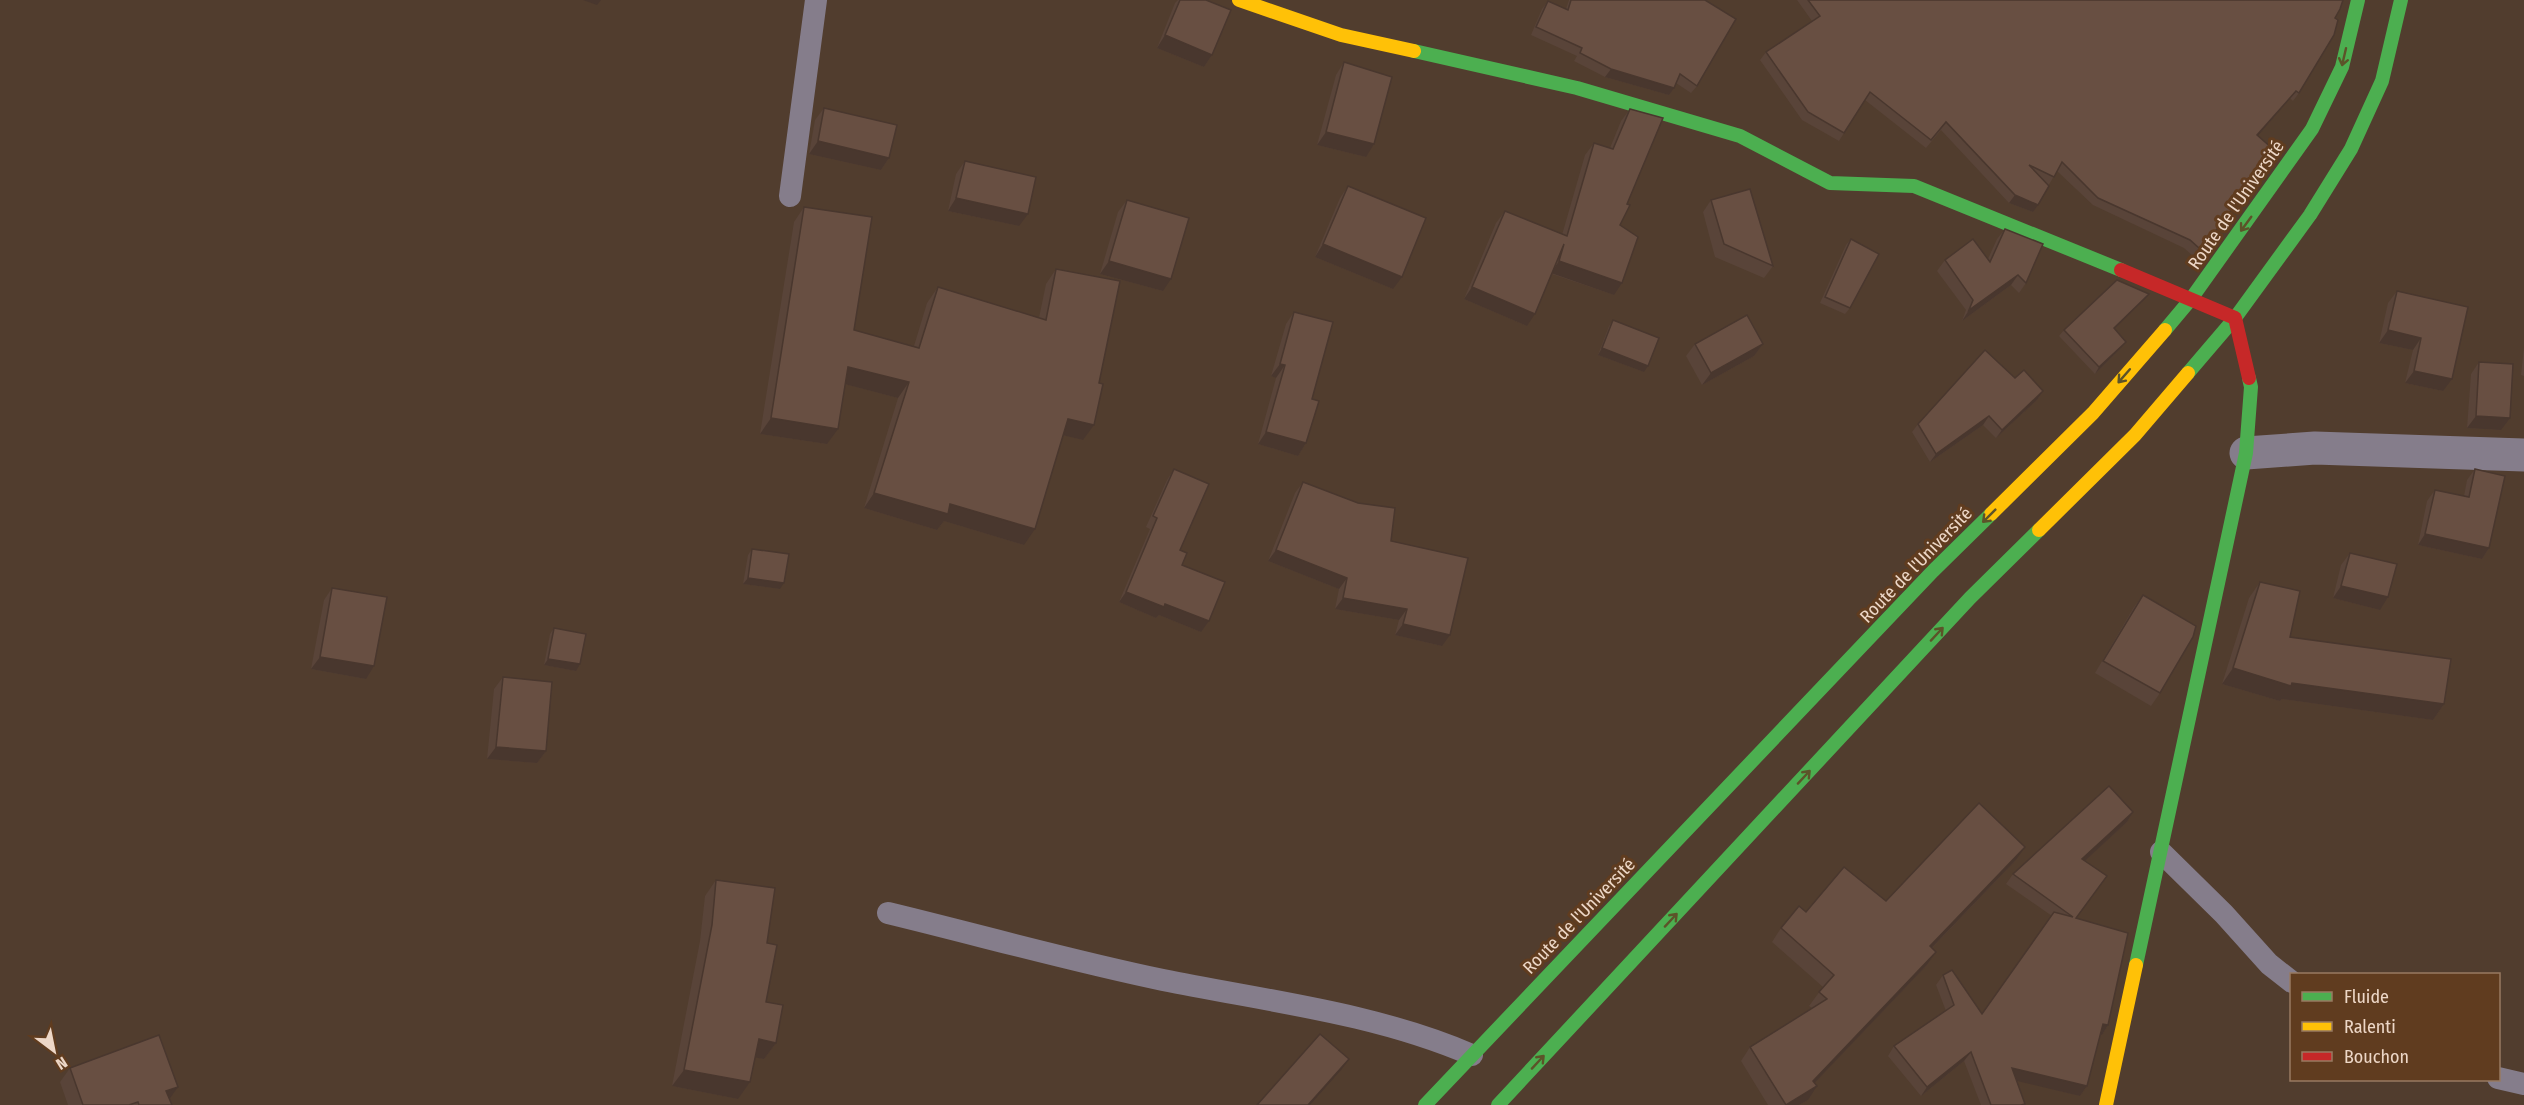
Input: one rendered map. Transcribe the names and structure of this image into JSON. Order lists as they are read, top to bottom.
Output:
{
  "streets": {
    "main road": ["Route de l'Université"]
  },
  "legend": ["Fluide", "Ralenti", "Bouchon"],
  "north": "bottom right"
}
